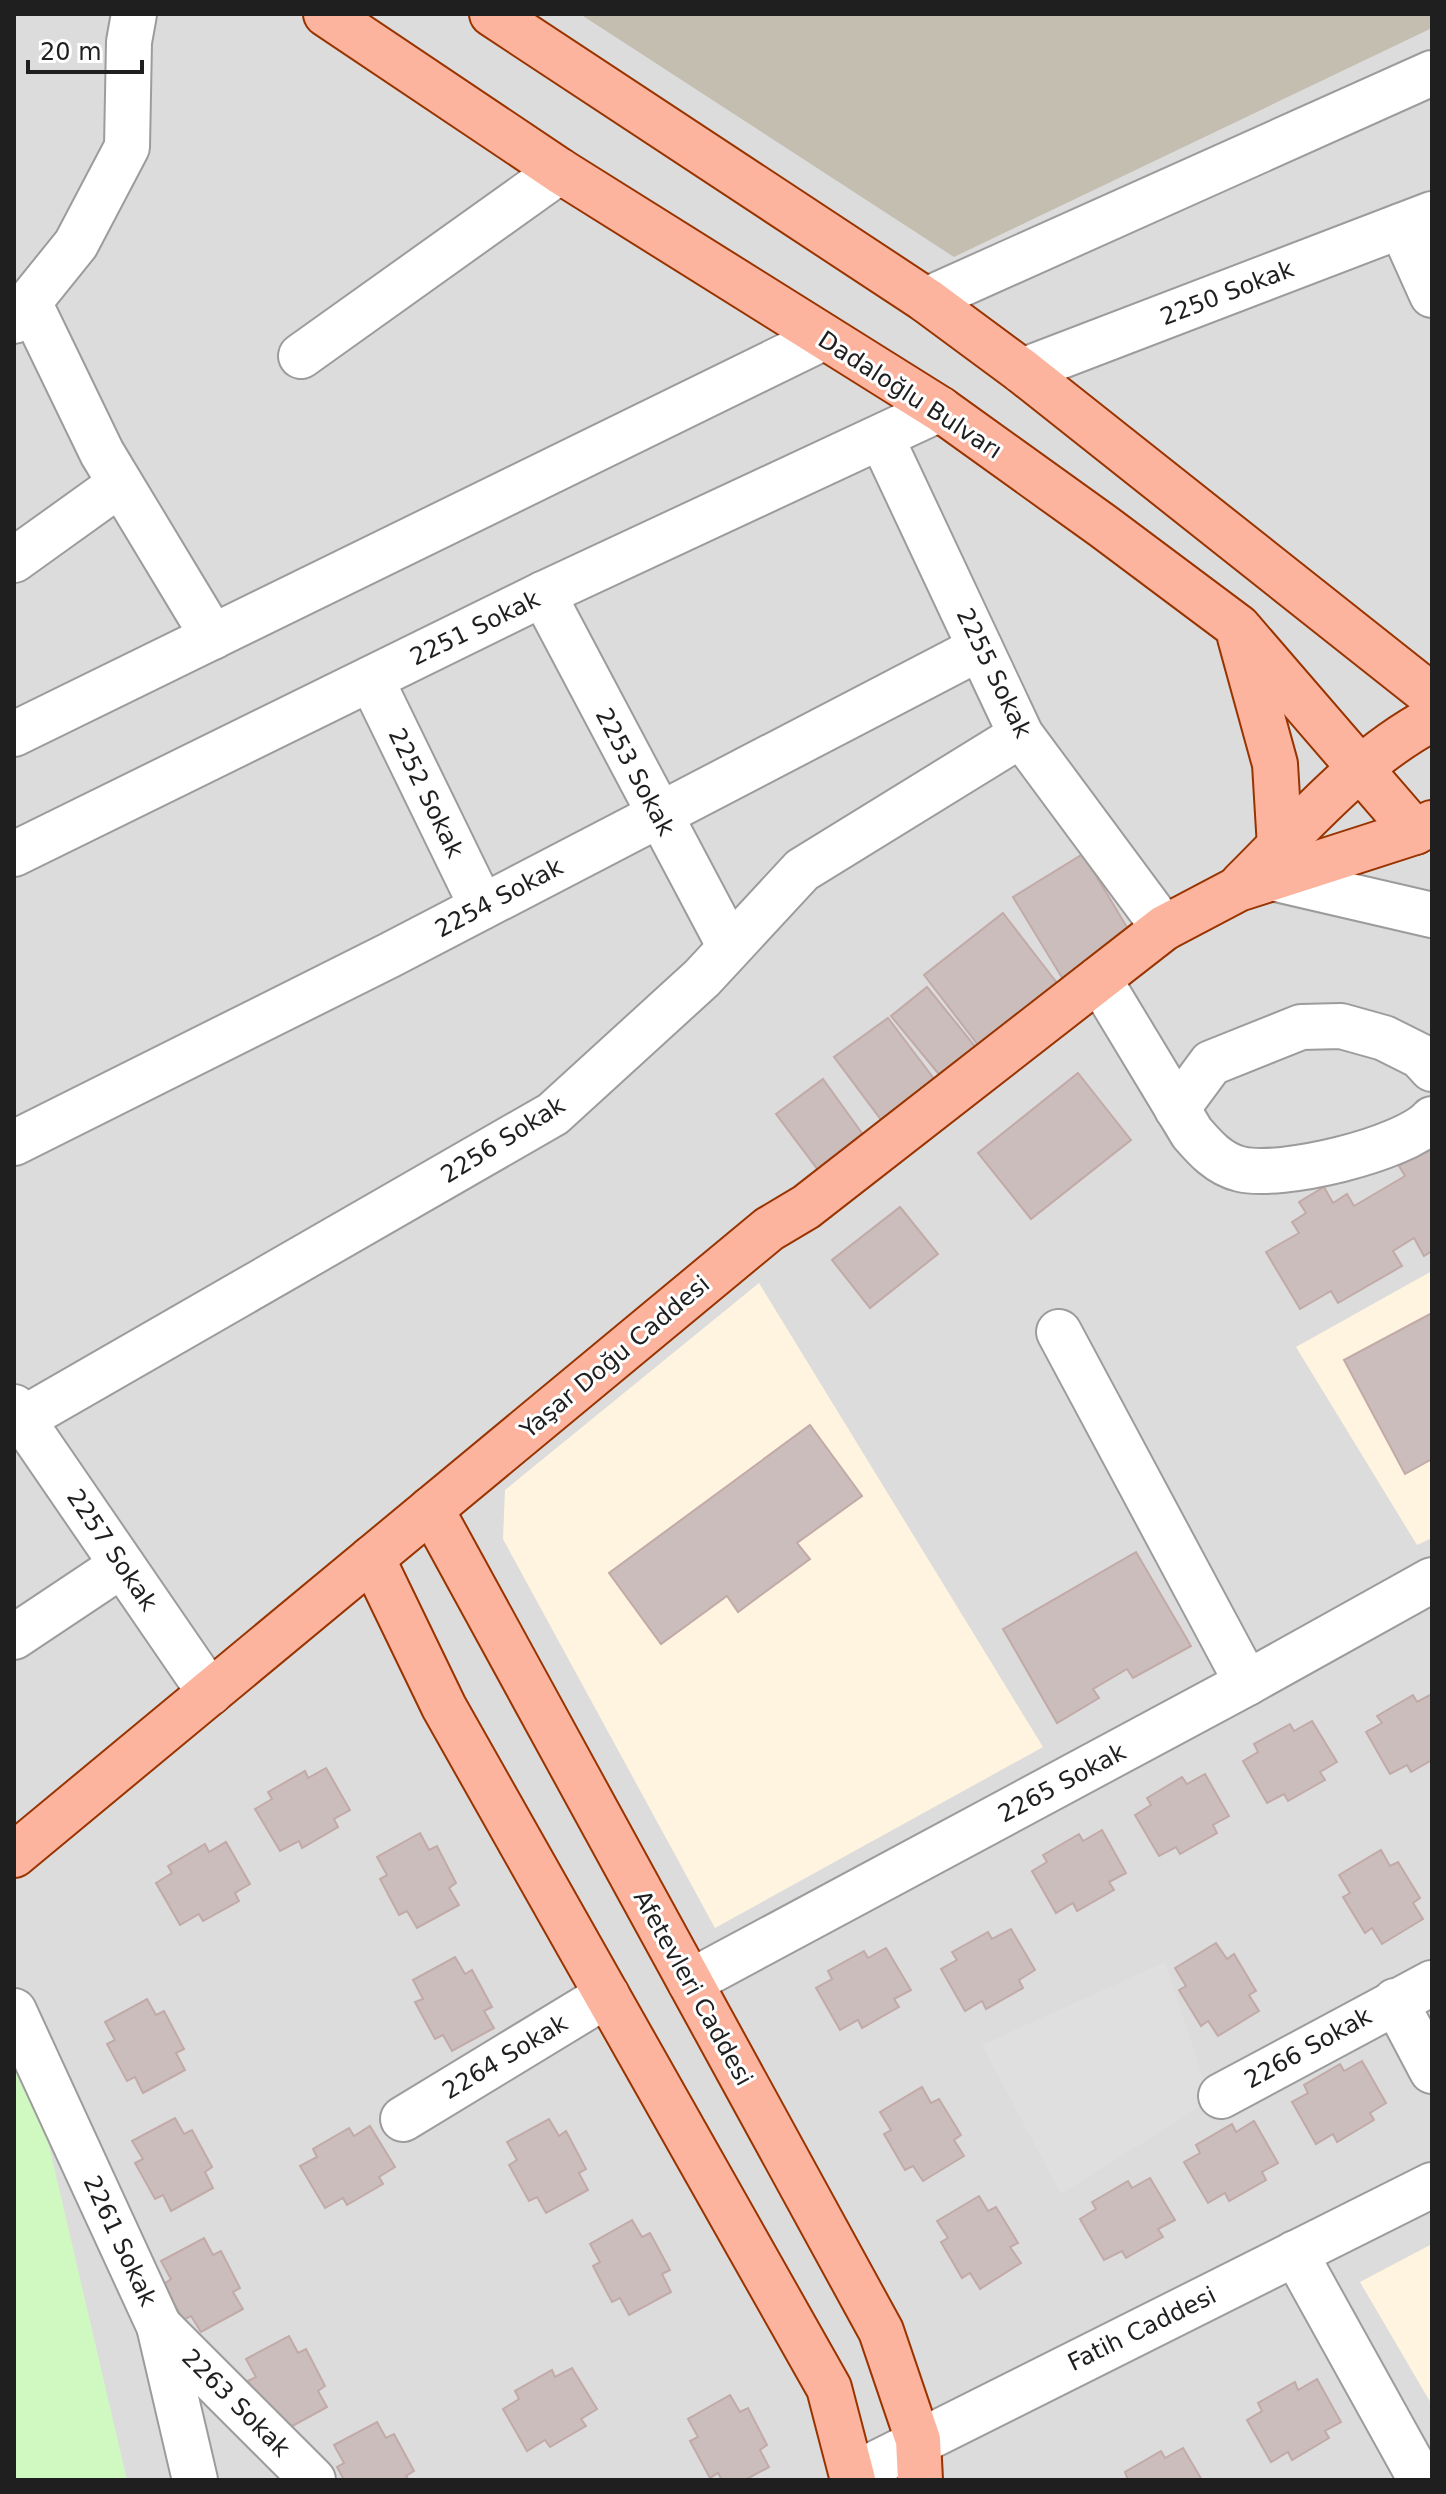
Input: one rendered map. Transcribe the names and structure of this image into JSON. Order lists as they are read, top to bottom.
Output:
{
  "streets": {
    "main road": ["Dadaloğlu Bulvarı", "Yaşar Doğu Caddesi", "Afetevleri Caddesi"],
    "street": [
      "2250 Sokak",
      "2251 Sokak",
      "2255 Sokak",
      "2253 Sokak",
      "2252 Sokak",
      "2254 Sokak",
      "2256 Sokak",
      "2257 Sokak",
      "2265 Sokak",
      "2266 Sokak",
      "2264 Sokak",
      "2261 Sokak",
      "Fatih Caddesi",
      "2263 Sokak"
    ]
  },
  "crossings": [
    ["Dadaloğlu Bulvarı", "2251 Sokak"],
    ["2251 Sokak", "2255 Sokak"],
    ["2251 Sokak", "2253 Sokak"],
    ["2251 Sokak", "2252 Sokak"],
    ["2255 Sokak", "2254 Sokak"],
    ["2255 Sokak", "2256 Sokak"],
    ["2255 Sokak", "Yaşar Doğu Caddesi"],
    ["2253 Sokak", "2254 Sokak"],
    ["2253 Sokak", "2256 Sokak"],
    ["2252 Sokak", "2254 Sokak"],
    ["2256 Sokak", "2257 Sokak"],
    ["Yaşar Doğu Caddesi", "2257 Sokak"],
    ["Yaşar Doğu Caddesi", "Afetevleri Caddesi"],
    ["2265 Sokak", "Afetevleri Caddesi"],
    ["Afetevleri Caddesi", "Fatih Caddesi"],
    ["2261 Sokak", "2263 Sokak"]
  ],
  "scale_bar": "20 m"
}
